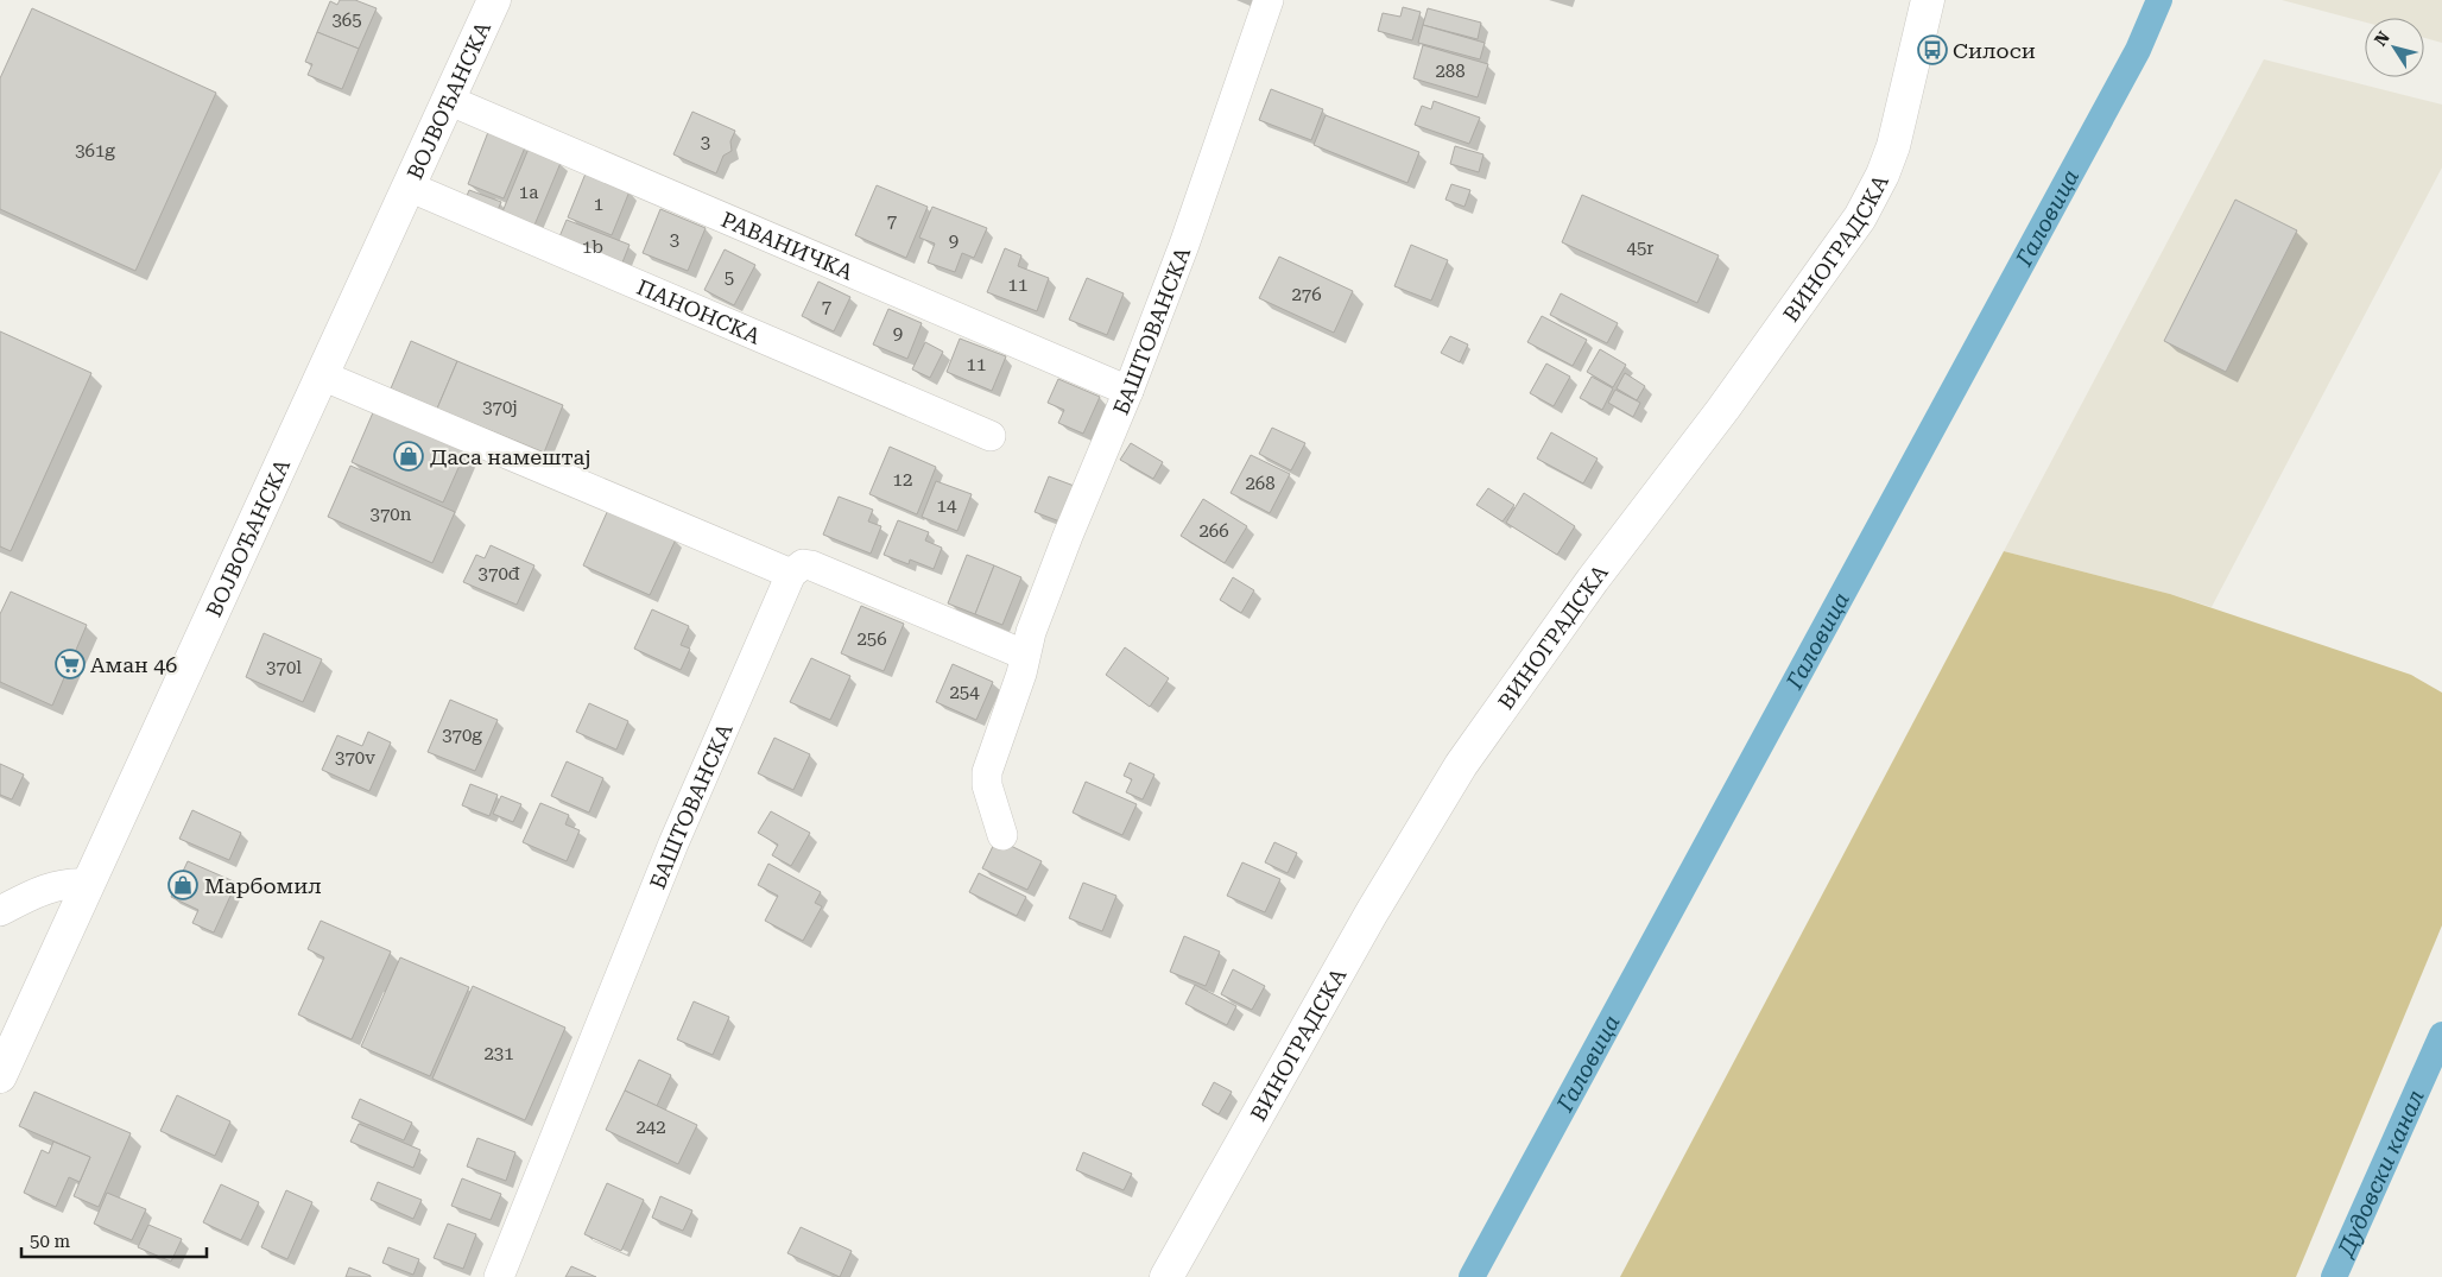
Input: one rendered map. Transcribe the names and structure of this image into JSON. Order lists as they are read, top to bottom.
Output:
{
  "streets": {
    "street": [
      "ВОЈВОЂАНСКА",
      "РАВАНИЧКА",
      "ВИНОГРАДСКА",
      "ПАНОНСКА",
      "БАШТОВАНСКА"
    ]
  },
  "crossings": [
    ["ВОЈВОЂАНСКА", "РАВАНИЧКА"],
    ["ВОЈВОЂАНСКА", "ПАНОНСКА"],
    ["РАВАНИЧКА", "БАШТОВАНСКА"]
  ],
  "water": ["Галовица", "Дудовски канал"],
  "places": {
    "bus stop": ["Силоси"],
    "shop": ["Даса намештај", "Марбомил"],
    "supermarket": ["Аман 46"]
  },
  "house_numbers": [
    "365",
    "288",
    "3",
    "361g",
    "1a",
    "1",
    "7",
    "3",
    "9",
    "1b",
    "45r",
    "5",
    "11",
    "276",
    "7",
    "9",
    "11",
    "370j",
    "12",
    "268",
    "14",
    "370n",
    "266",
    "370đ",
    "256",
    "370l",
    "254",
    "370g",
    "370v",
    "231",
    "242"
  ],
  "scale_bar": "50 m",
  "north": "top left"
}
